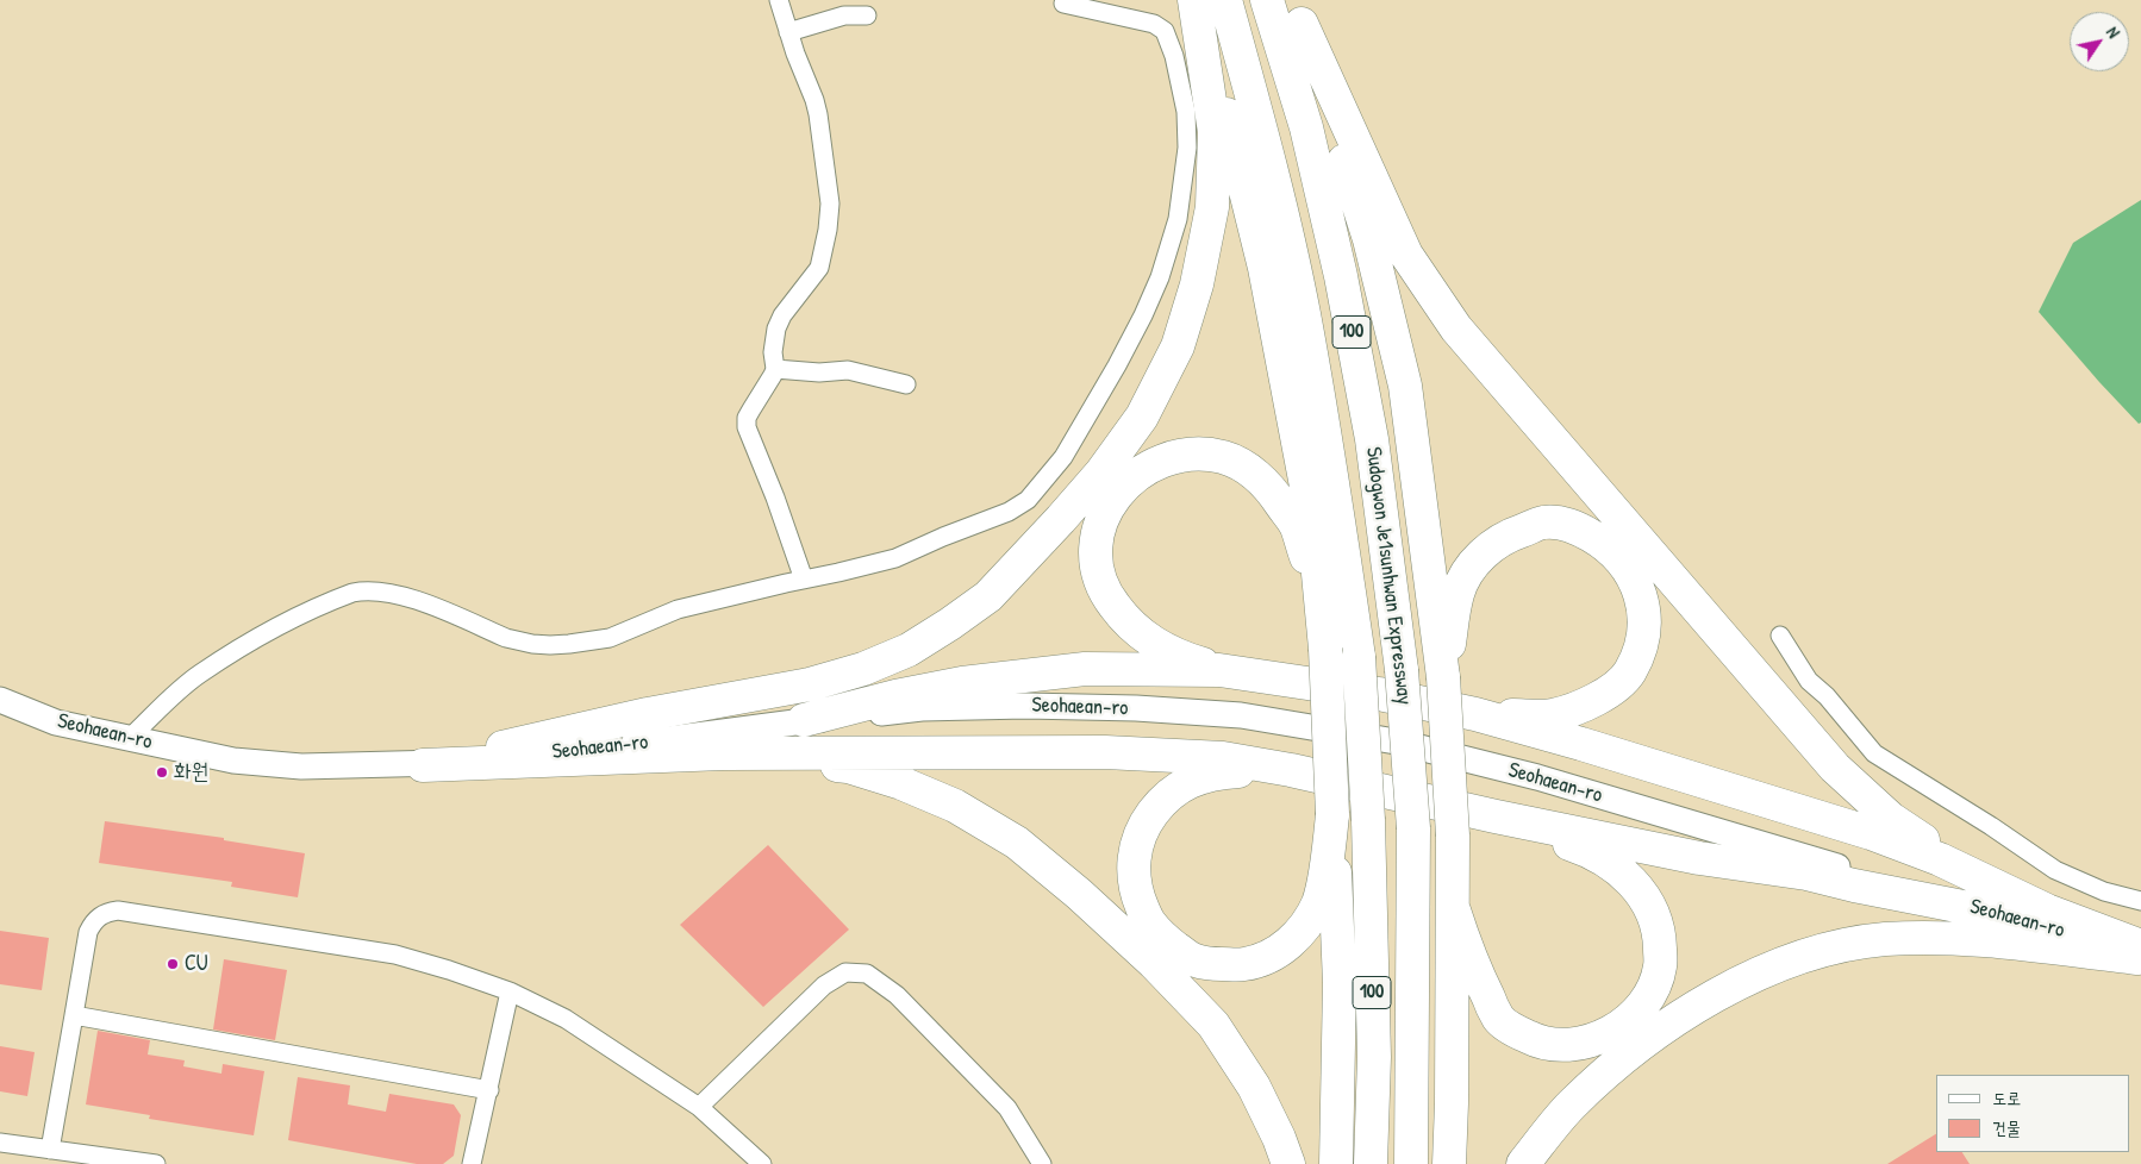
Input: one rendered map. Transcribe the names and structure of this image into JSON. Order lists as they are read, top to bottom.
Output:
{
  "streets": {
    "highway": ["100", "Sudogwon Je1sunhwan Expressway"],
    "main road": ["Seohaean-ro"]
  },
  "places": ["화원", "CU"],
  "legend": ["도로", "건물"],
  "north": "top right"
}
